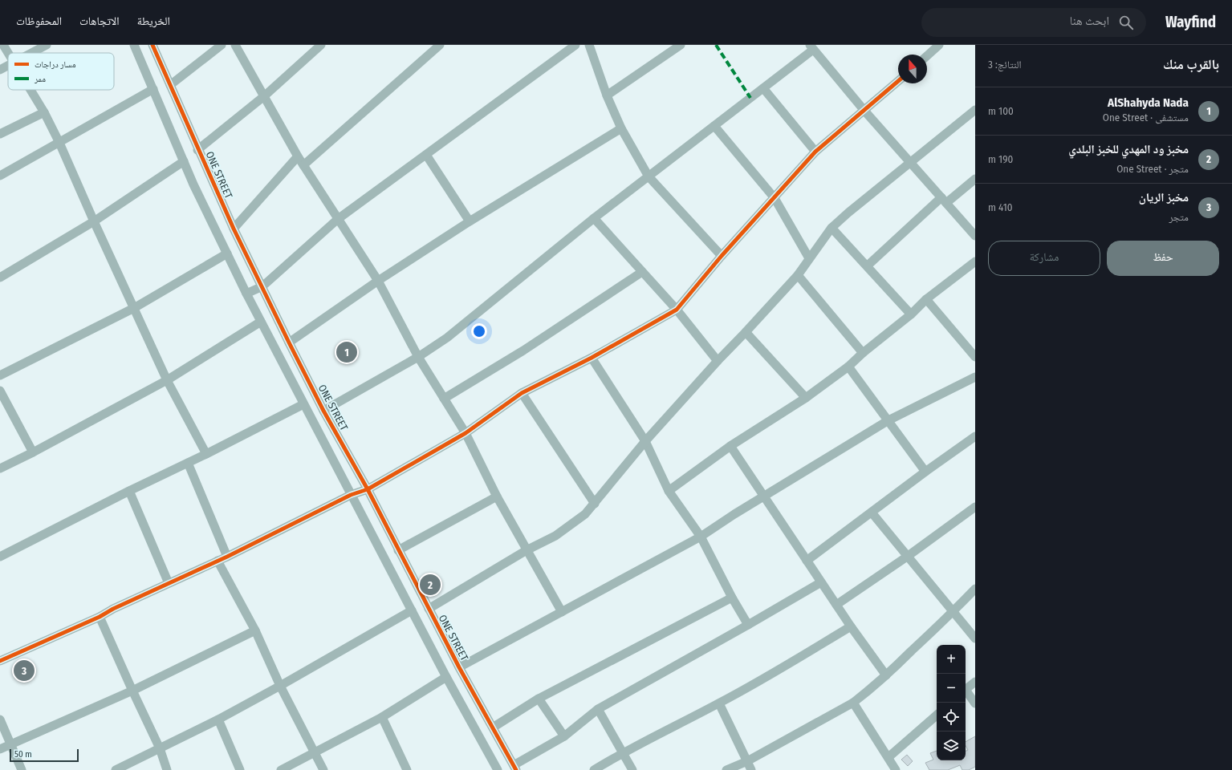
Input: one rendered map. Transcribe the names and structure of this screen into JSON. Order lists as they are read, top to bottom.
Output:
{
  "streets": {
    "street": ["ONE STREET"]
  },
  "legend": ["مسار دراجات", "ممر"],
  "scale_bar": "50 m",
  "north": "top",
  "page": {
    "header": "Wayfind",
    "search": "ابحث هنا",
    "nav": ["الخريطة", "الاتجاهات", "المحفوظات"],
    "heading": ["بالقرب منك", "النتائج: 3"],
    "list": [
      {
        "mark": "1",
        "name": "AlShahyda Nada",
        "note": "مستشفى · One Street",
        "value": "100 m"
      },
      {
        "mark": "2",
        "name": "مخبز ود المهدي للخبز البلدي",
        "note": "متجر · One Street",
        "value": "190 m"
      },
      {
        "mark": "3",
        "name": "مخبز الريان",
        "note": "متجر",
        "value": "410 m"
      }
    ],
    "buttons": ["حفظ", "مشاركة"],
    "pins": ["1", "2", "3"],
    "map_buttons": ["+", "−"],
    "scale": "50 m"
  }
}
